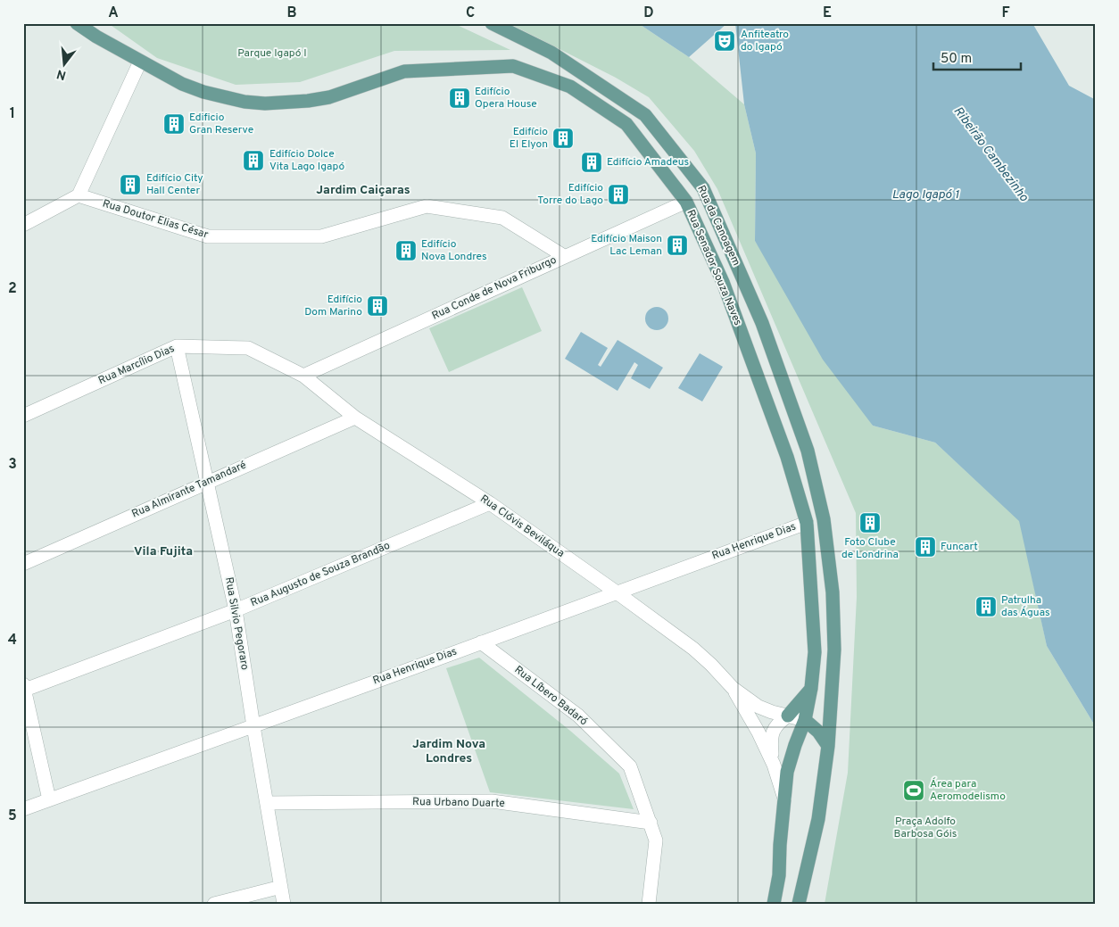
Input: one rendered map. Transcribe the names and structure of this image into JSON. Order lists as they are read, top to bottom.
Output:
{
  "streets": {
    "main road": ["Rua da Canoagem", "Rua Senador Souza Naves"],
    "street": [
      "Rua Doutor Elias César",
      "Rua Conde de Nova Friburgo",
      "Rua Marcílio Dias",
      "Rua Almirante Tamandaré",
      "Rua Clóvis Beviláqua",
      "Rua Henrique Dias",
      "Rua Augusto de Souza Brandão",
      "Rua Silvio Pegoraro",
      "Rua Líbero Badaró",
      "Rua Urbano Duarte"
    ]
  },
  "crossings": [
    ["Rua Doutor Elias César", "Rua Conde de Nova Friburgo"],
    ["Rua Senador Souza Naves", "Rua Conde de Nova Friburgo"],
    ["Rua Senador Souza Naves", "Rua Clóvis Beviláqua"],
    ["Rua Senador Souza Naves", "Rua Henrique Dias"],
    ["Rua Conde de Nova Friburgo", "Rua Marcílio Dias"],
    ["Rua Conde de Nova Friburgo", "Rua Clóvis Beviláqua"],
    ["Rua Marcílio Dias", "Rua Clóvis Beviláqua"],
    ["Rua Marcílio Dias", "Rua Silvio Pegoraro"],
    ["Rua Almirante Tamandaré", "Rua Clóvis Beviláqua"],
    ["Rua Almirante Tamandaré", "Rua Silvio Pegoraro"],
    ["Rua Clóvis Beviláqua", "Rua Henrique Dias"],
    ["Rua Clóvis Beviláqua", "Rua Augusto de Souza Brandão"],
    ["Rua Henrique Dias", "Rua Silvio Pegoraro"],
    ["Rua Henrique Dias", "Rua Líbero Badaró"],
    ["Rua Augusto de Souza Brandão", "Rua Silvio Pegoraro"],
    ["Rua Silvio Pegoraro", "Rua Urbano Duarte"],
    ["Rua Líbero Badaró", "Rua Urbano Duarte"]
  ],
  "districts": ["Jardim Caiçaras", "Vila Fujita", "Jardim Nova Londres"],
  "water": ["Ribeirão Cambezinho", "Lago Igapó 1"],
  "parks": ["Parque Igapó I", "Praça Adolfo Barbosa Góis"],
  "places": {
    "theatre": ["Anfiteatro do Igapó"],
    "building": [
      "Edifício Opera House",
      "Edificio Gran Reserve",
      "Edifício El Elyon",
      "Edifício Dolce Vita Lago Igapó",
      "Edifício Amadeus",
      "Edifício City Hall Center",
      "Edifício Torre do Lago",
      "Edifício Maison Lac Leman",
      "Edifício Nova Londres",
      "Edifício Dom Marino",
      "Foto Clube de Londrina",
      "Funcart",
      "Patrulha das Águas"
    ],
    "sports": ["Área para Aeromodelismo"]
  },
  "scale_bar": "50 m",
  "north": "bottom",
  "grid": {
    "columns": [
      "A",
      "B",
      "C",
      "D",
      "E",
      "F"
    ],
    "rows": [
      "1",
      "2",
      "3",
      "4",
      "5"
    ]
  }
}
